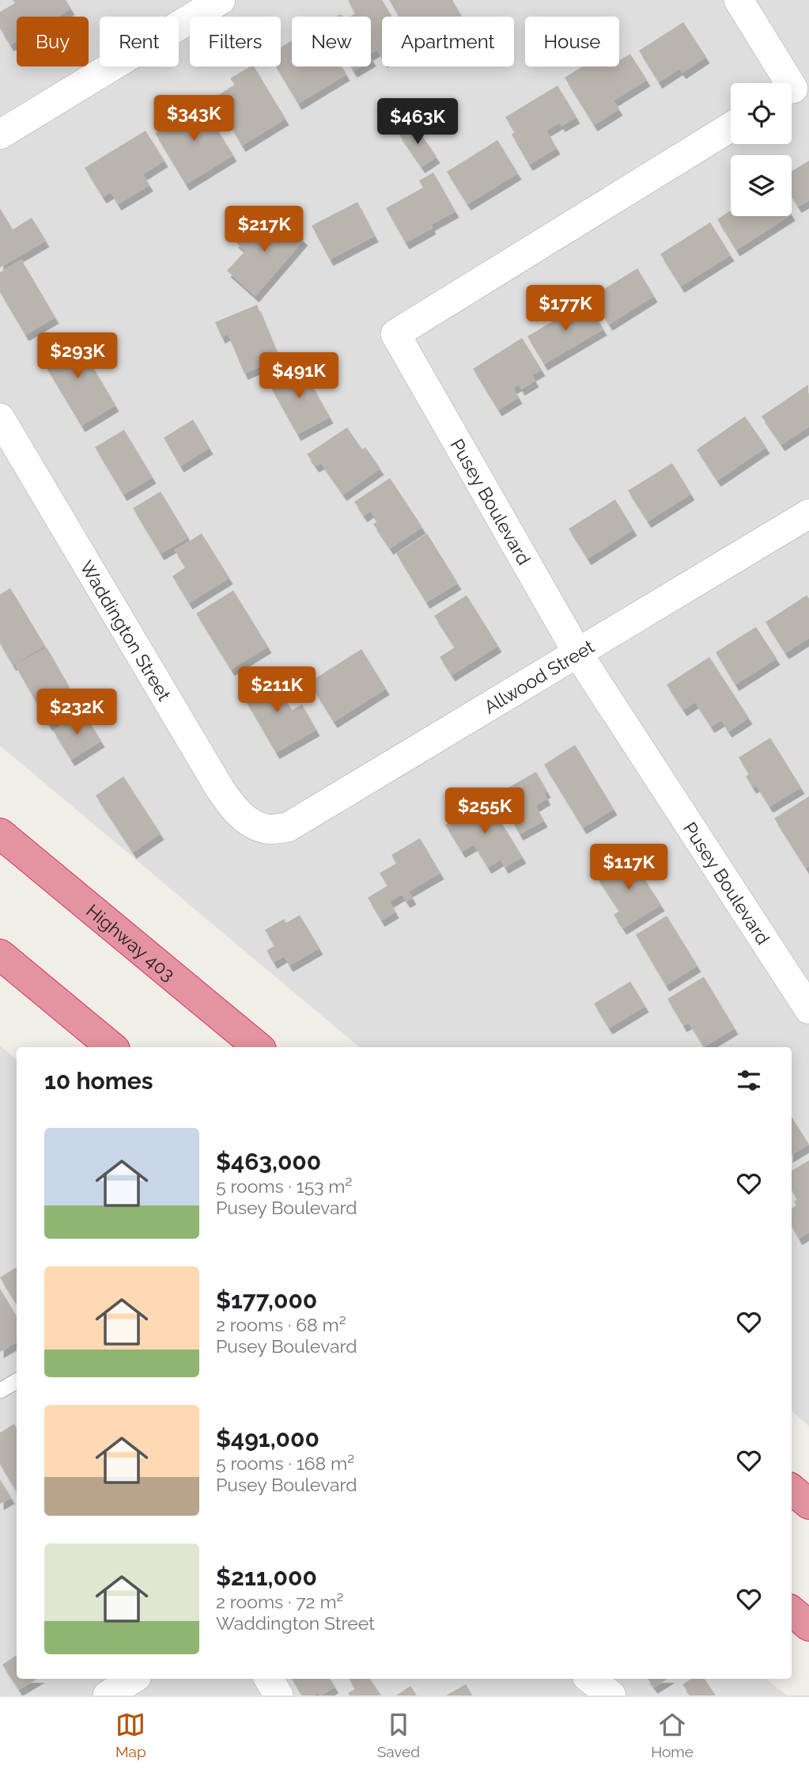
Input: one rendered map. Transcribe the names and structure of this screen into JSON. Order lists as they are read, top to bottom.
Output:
{
  "streets": {
    "highway": ["Highway 403"],
    "street": ["Pusey Boulevard", "Waddington Street", "Allwood Street"]
  },
  "crossings": [
    ["Pusey Boulevard", "Allwood Street"],
    ["Waddington Street", "Allwood Street"]
  ],
  "page": {
    "chip": [
      "Buy",
      "Rent",
      "Filters",
      "New",
      "Apartment",
      "House"
    ],
    "price": [
      "$343K",
      "$463K",
      "$217K",
      "$177K",
      "$293K",
      "$491K",
      "$211K",
      "$232K",
      "$255K",
      "$117K"
    ],
    "heading": "10 homes",
    "list": [
      {
        "name": "$463,000",
        "note": "5 rooms · 153 m² · Pusey Boulevard"
      },
      {
        "name": "$177,000",
        "note": "2 rooms · 68 m² · Pusey Boulevard"
      },
      {
        "name": "$491,000",
        "note": "5 rooms · 168 m² · Pusey Boulevard"
      },
      {
        "name": "$211,000",
        "note": "2 rooms · 72 m² · Waddington Street"
      }
    ],
    "tabs": ["Map", "Saved", "Home"]
  }
}
